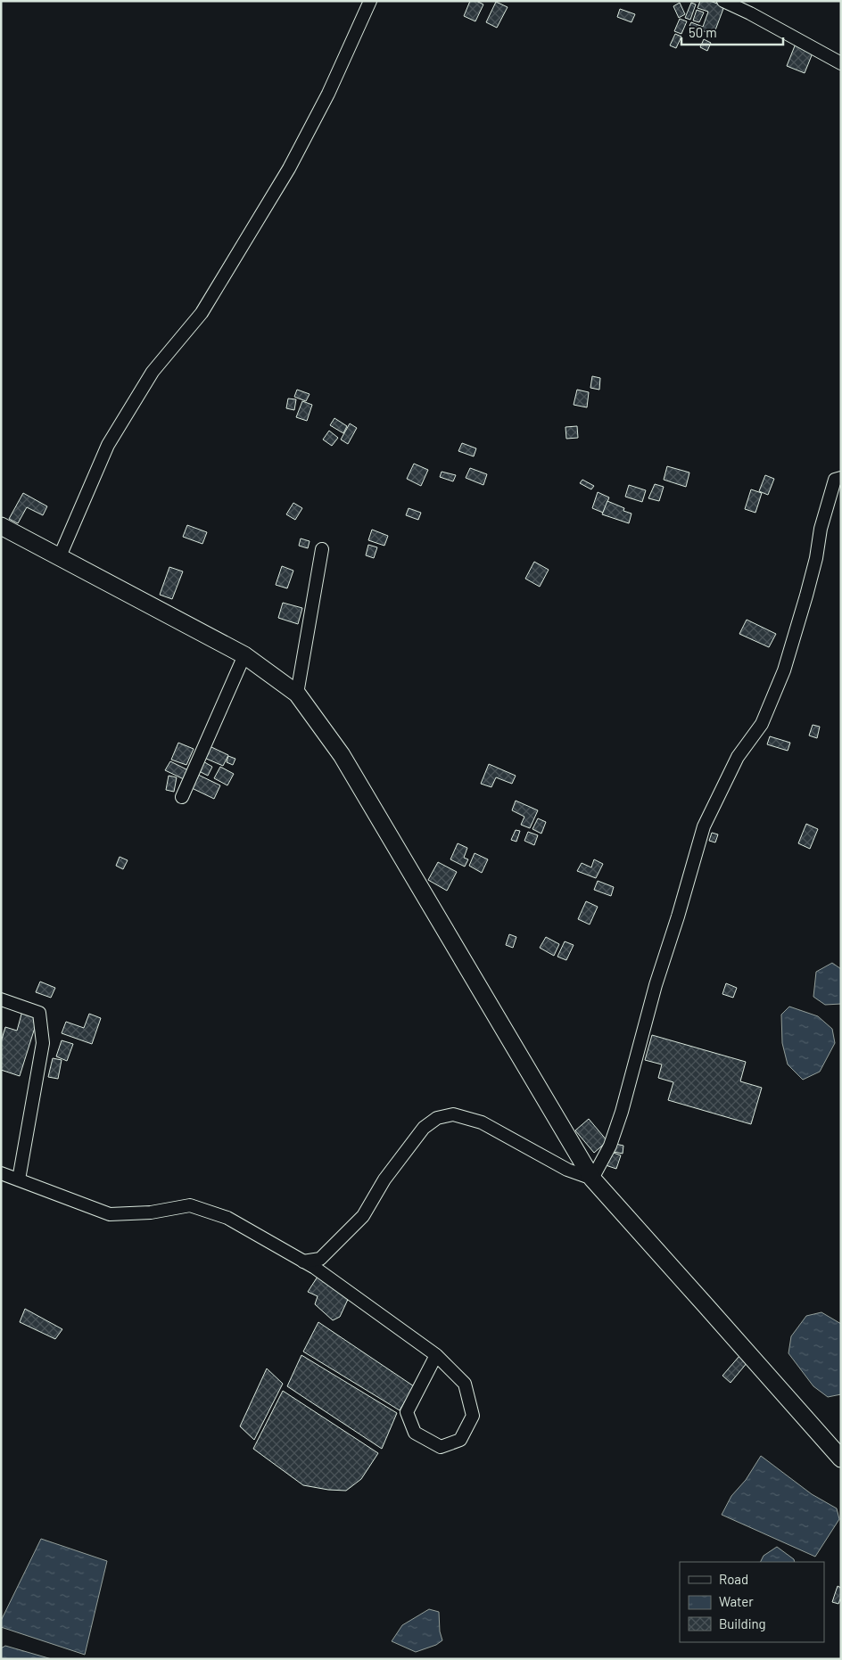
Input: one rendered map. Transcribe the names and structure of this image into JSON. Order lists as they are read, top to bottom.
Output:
{
  "legend": ["Road", "Water", "Building"],
  "scale_bar": "50 m"
}
